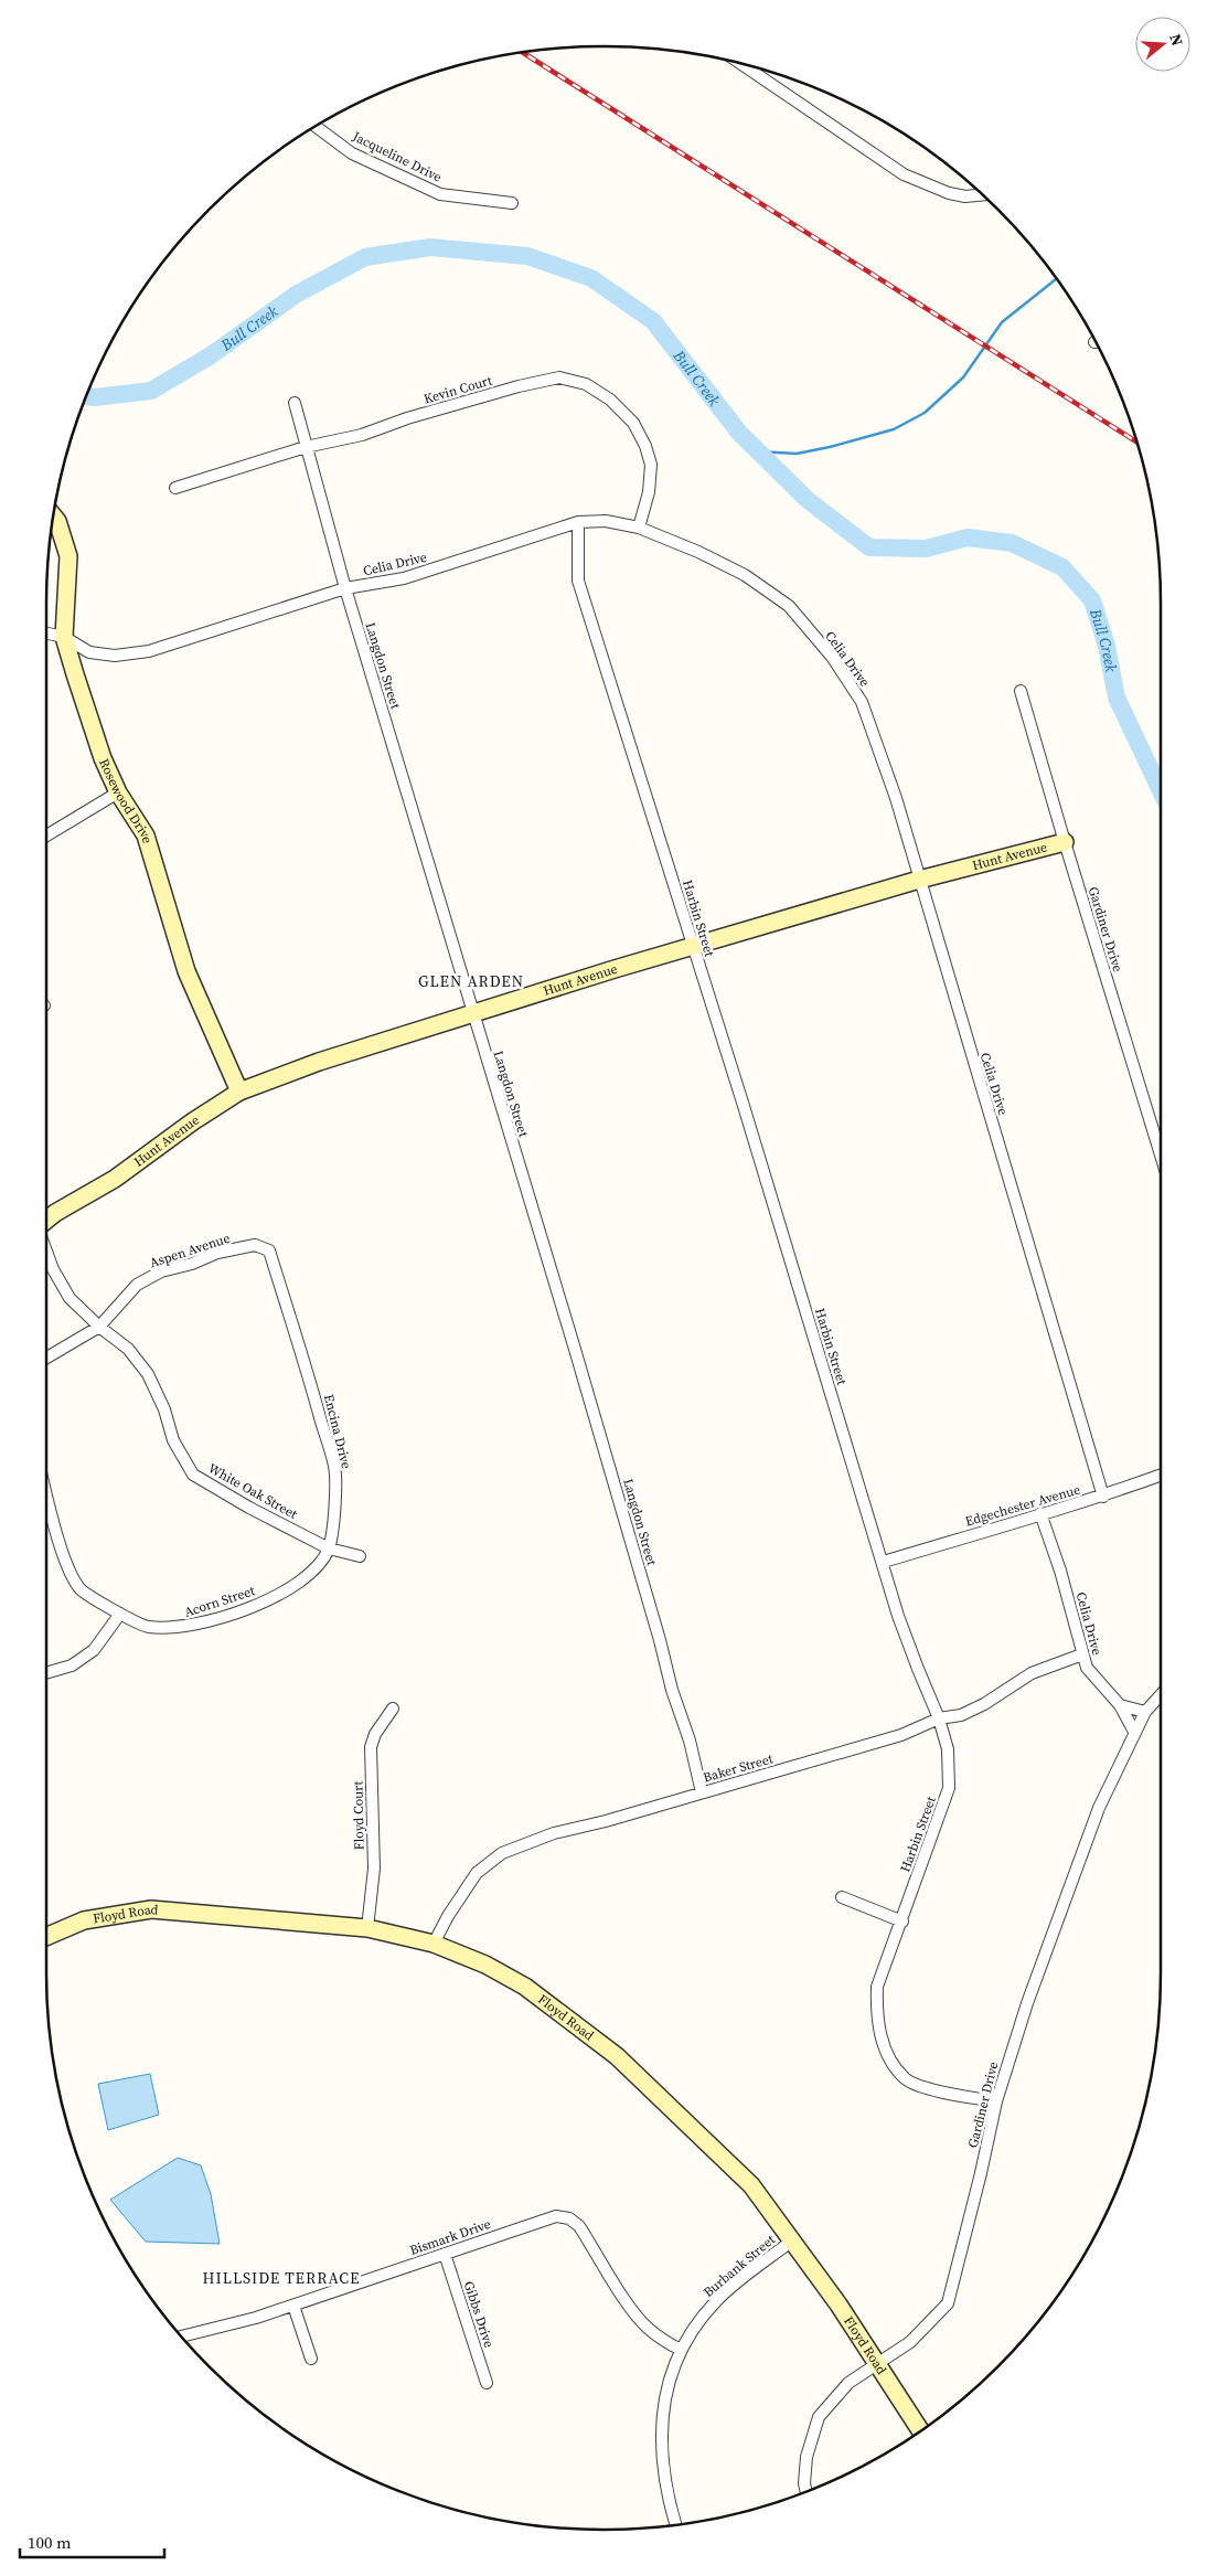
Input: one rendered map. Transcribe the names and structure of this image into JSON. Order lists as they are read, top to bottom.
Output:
{
  "streets": {
    "street": [
      "Jacqueline Drive",
      "Kevin Court",
      "Celia Drive",
      "Langdon Street",
      "Rosewood Drive",
      "Hunt Avenue",
      "Harbin Street",
      "Gardiner Drive",
      "Aspen Avenue",
      "Encina Drive",
      "White Oak Street",
      "Edgechester Avenue",
      "Acorn Street",
      "Baker Street",
      "Floyd Court",
      "Floyd Road",
      "Bismark Drive",
      "Burbank Street",
      "Gibbs Drive"
    ]
  },
  "crossings": [
    ["Kevin Court", "Celia Drive"],
    ["Kevin Court", "Langdon Street"],
    ["Celia Drive", "Langdon Street"],
    ["Celia Drive", "Rosewood Drive"],
    ["Celia Drive", "Hunt Avenue"],
    ["Celia Drive", "Harbin Street"],
    ["Celia Drive", "Gardiner Drive"],
    ["Celia Drive", "Edgechester Avenue"],
    ["Celia Drive", "Baker Street"],
    ["Langdon Street", "Hunt Avenue"],
    ["Langdon Street", "Baker Street"],
    ["Rosewood Drive", "Hunt Avenue"],
    ["Hunt Avenue", "Harbin Street"],
    ["Hunt Avenue", "Gardiner Drive"],
    ["Harbin Street", "Gardiner Drive"],
    ["Harbin Street", "Edgechester Avenue"],
    ["Harbin Street", "Baker Street"],
    ["Gardiner Drive", "Floyd Road"],
    ["Aspen Avenue", "Encina Drive"],
    ["Aspen Avenue", "White Oak Street"],
    ["Encina Drive", "White Oak Street"],
    ["Encina Drive", "Acorn Street"],
    ["White Oak Street", "Acorn Street"],
    ["Baker Street", "Floyd Road"],
    ["Floyd Court", "Floyd Road"],
    ["Floyd Road", "Burbank Street"],
    ["Bismark Drive", "Burbank Street"],
    ["Bismark Drive", "Gibbs Drive"]
  ],
  "districts": ["GLEN ARDEN", "HILLSIDE TERRACE"],
  "water": ["Bull Creek"],
  "scale_bar": "100 m",
  "north": "right"
}
